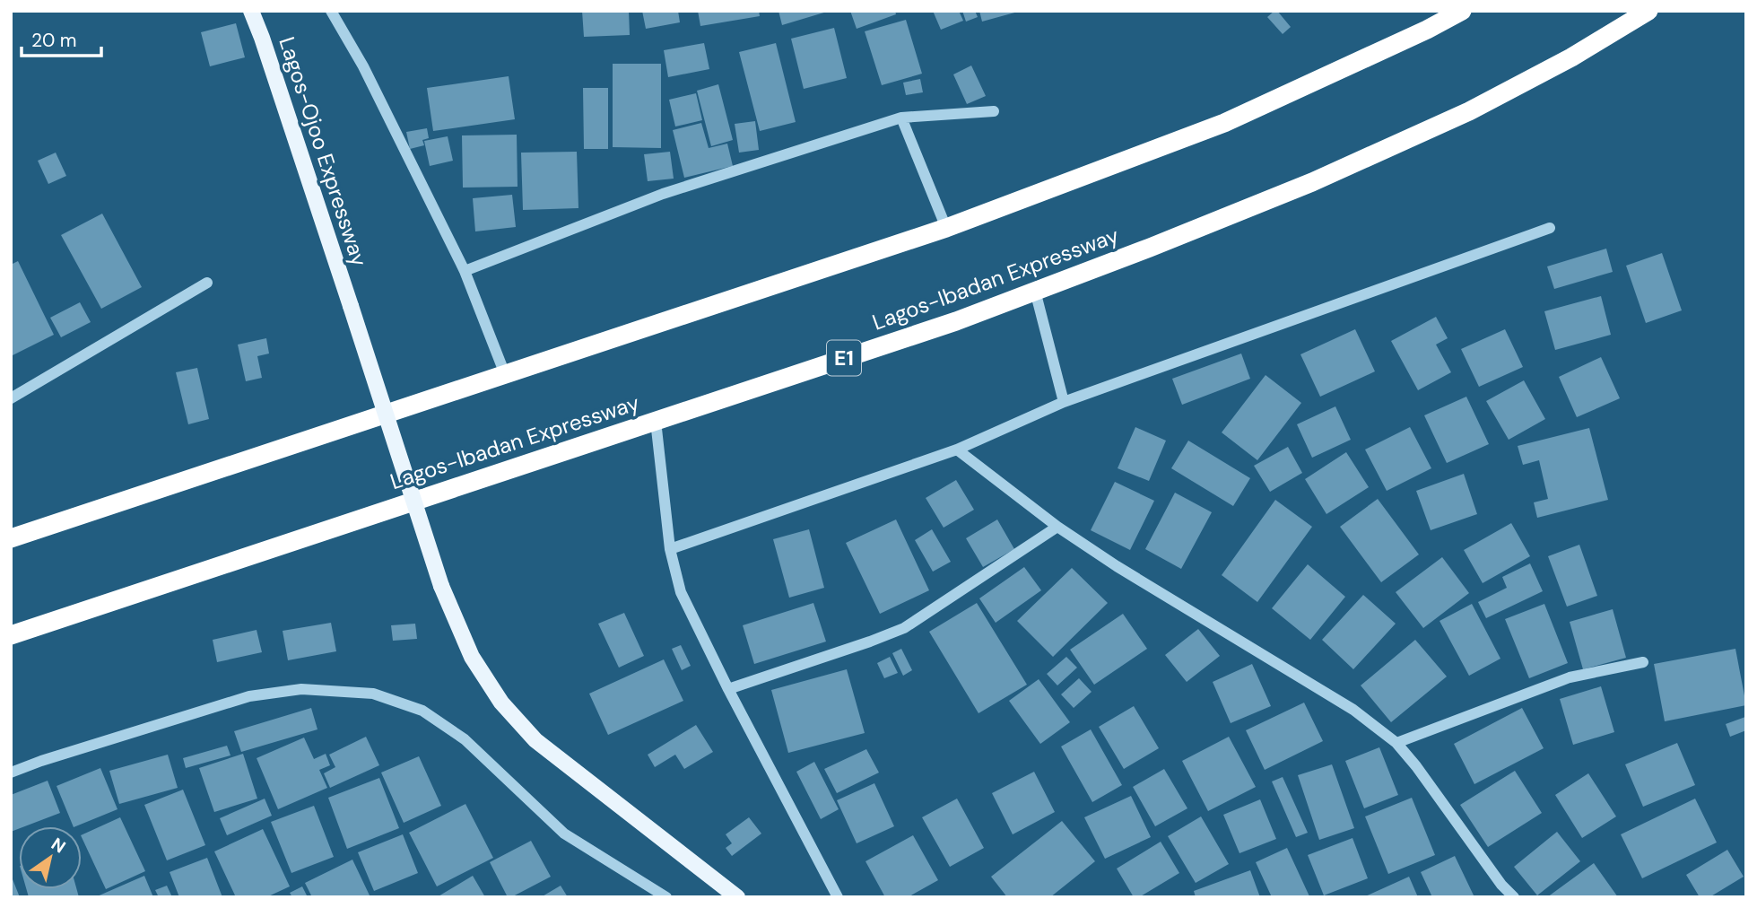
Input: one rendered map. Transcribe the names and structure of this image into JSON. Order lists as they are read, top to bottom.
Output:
{
  "streets": {
    "highway": ["Lagos-Ibadan Expressway", "E1"],
    "main road": ["Lagos-Ojoo Expressway"]
  },
  "scale_bar": "20 m",
  "north": "top right"
}
